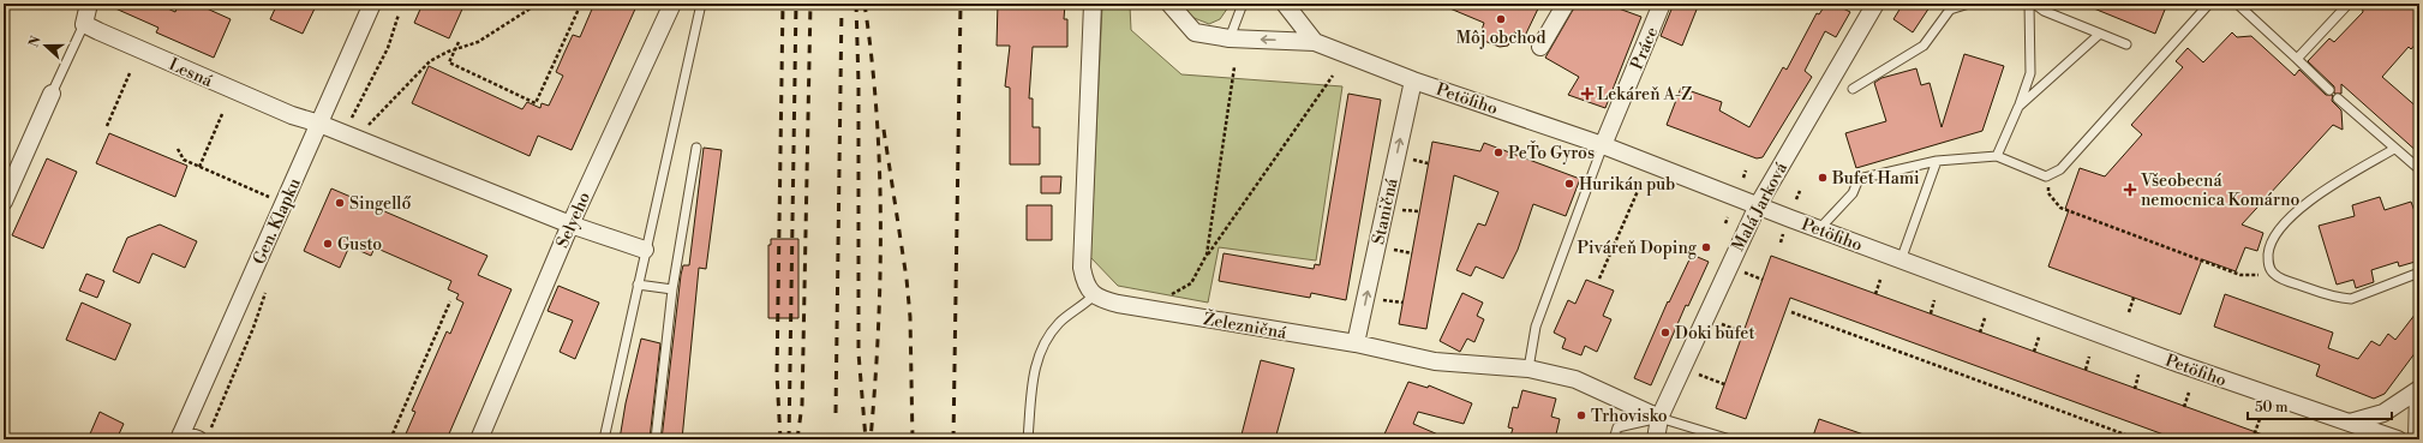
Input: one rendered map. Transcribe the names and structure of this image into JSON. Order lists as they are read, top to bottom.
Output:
{
  "streets": {
    "street": [
      "Práce",
      "Lesná",
      "Petöfiho",
      "Malá Jarková",
      "Staničná",
      "Selyeho",
      "Gen. Klapku",
      "Železničná"
    ]
  },
  "crossings": [
    ["Práce", "Petöfiho"],
    ["Lesná", "Selyeho"],
    ["Lesná", "Gen. Klapku"],
    ["Petöfiho", "Malá Jarková"],
    ["Petöfiho", "Staničná"],
    ["Malá Jarková", "Železničná"],
    ["Staničná", "Železničná"]
  ],
  "one_way": ["Staničná"],
  "places": {
    "other": [
      "Môj obchod",
      "PeŤo Gyros",
      "Bufet Hami",
      "Hurikán pub",
      "Singellő",
      "Gusto",
      "Piváreň Doping",
      "Doki bufet",
      "Trhovisko"
    ],
    "health": ["Lekáreň A-Z", "Všeobecná nemocnica Komárno"]
  },
  "scale_bar": "50 m",
  "north": "left"
}
